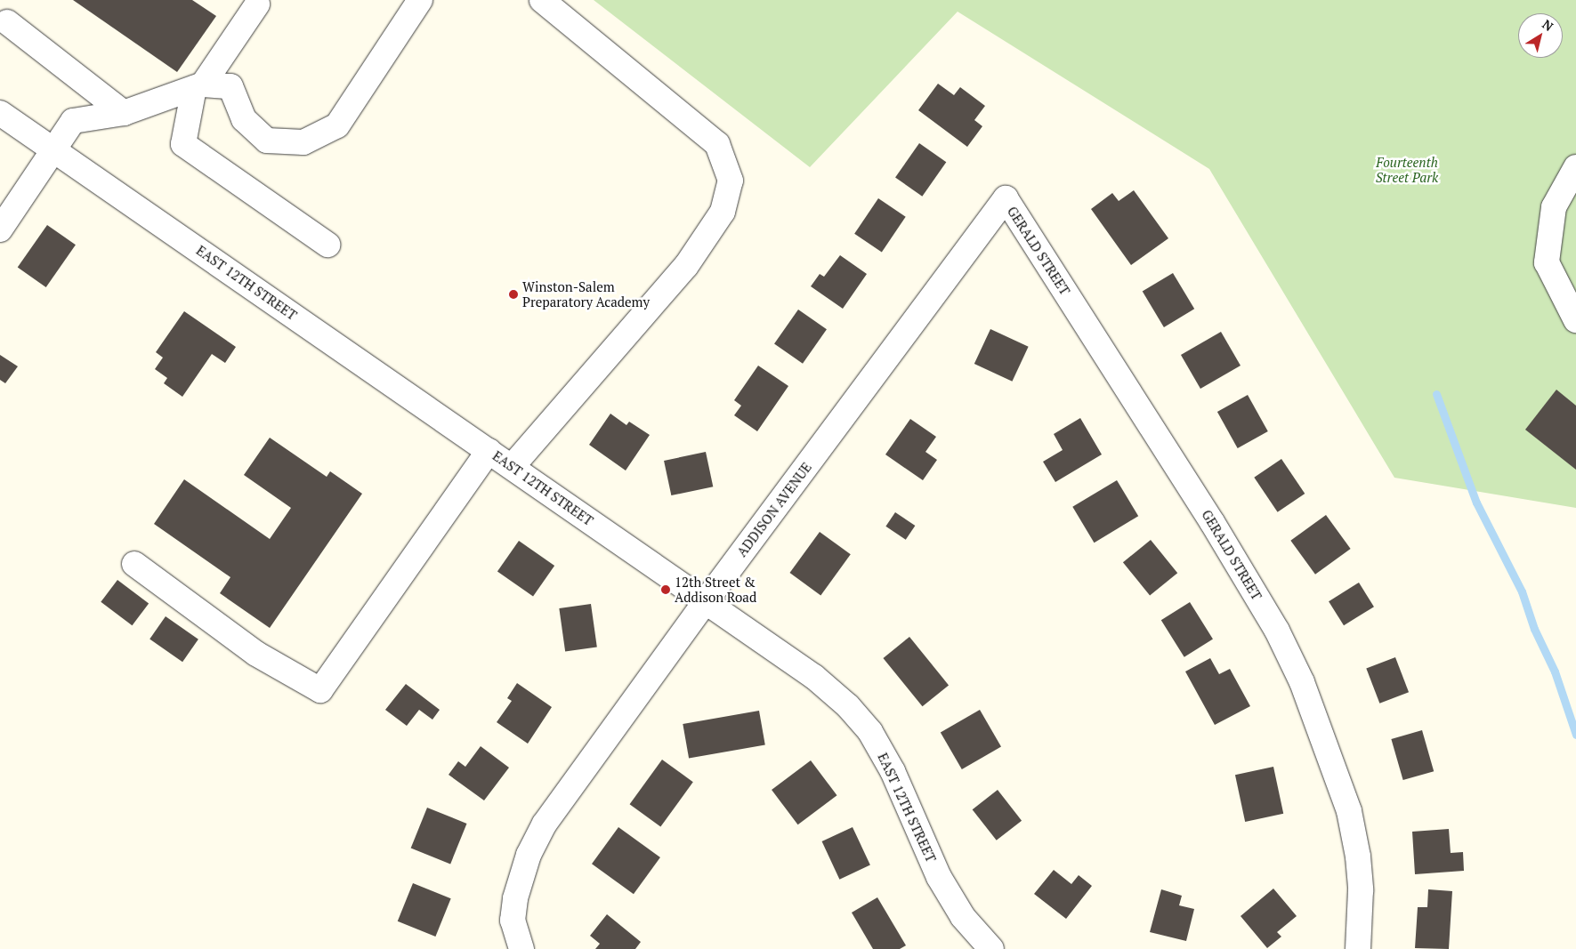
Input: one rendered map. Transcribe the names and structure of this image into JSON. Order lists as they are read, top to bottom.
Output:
{
  "streets": {
    "street": ["GERALD STREET", "EAST 12TH STREET", "ADDISON AVENUE"]
  },
  "crossings": [
    ["GERALD STREET", "ADDISON AVENUE"],
    ["EAST 12TH STREET", "ADDISON AVENUE"]
  ],
  "parks": ["Fourteenth Street Park"],
  "places": ["Winston-Salem Preparatory Academy", "12th Street & Addison Road"],
  "north": "top right"
}
